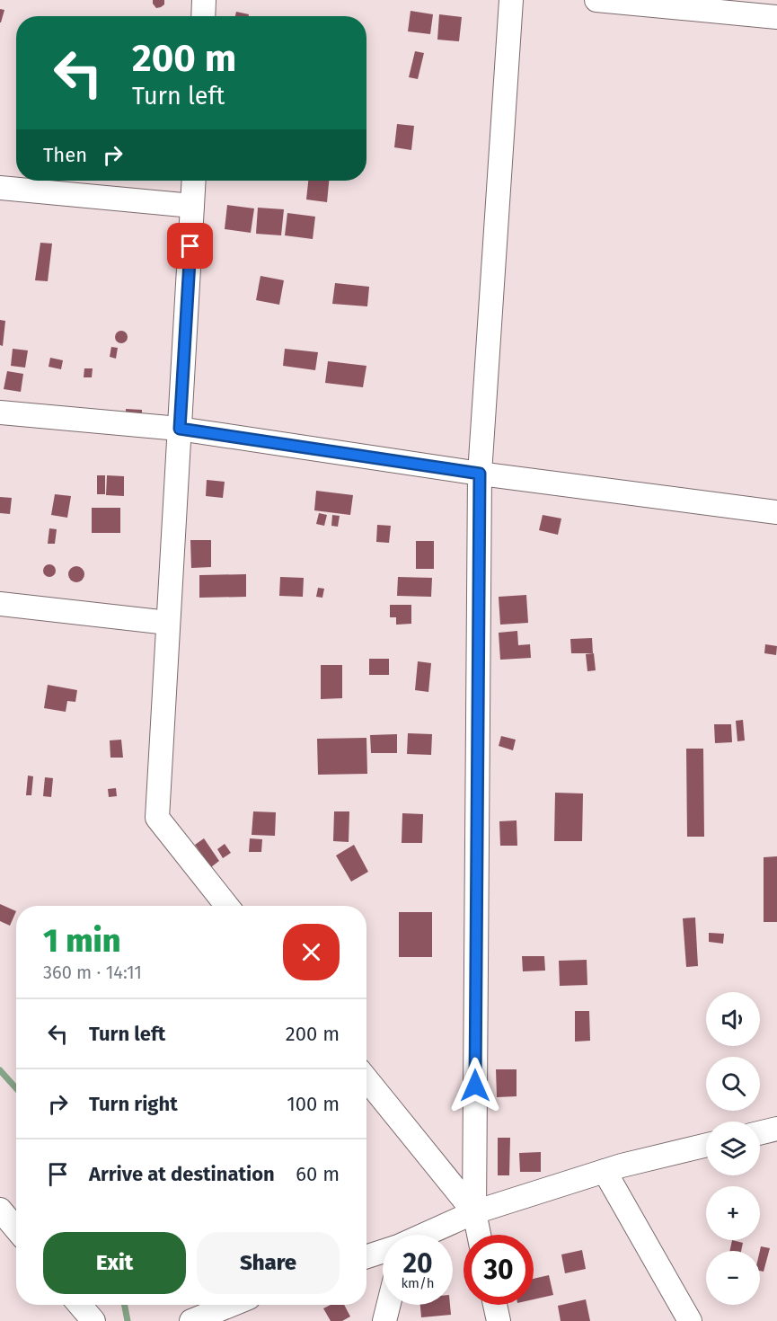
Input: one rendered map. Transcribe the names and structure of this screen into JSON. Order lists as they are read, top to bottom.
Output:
{
  "page": {
    "turn": ["200 m", "Turn left"],
    "then": "Then",
    "heading": ["1 min", "360 m · 14:11"],
    "map_buttons": ["+", "−"],
    "list": [
      {
        "name": "Turn left",
        "value": "200 m"
      },
      {
        "name": "Turn right",
        "value": "100 m"
      },
      {
        "name": "Arrive at destination",
        "value": "60 m"
      }
    ],
    "buttons": ["Exit", "Share"],
    "speed": "20 km/h",
    "limit": "30"
  }
}
